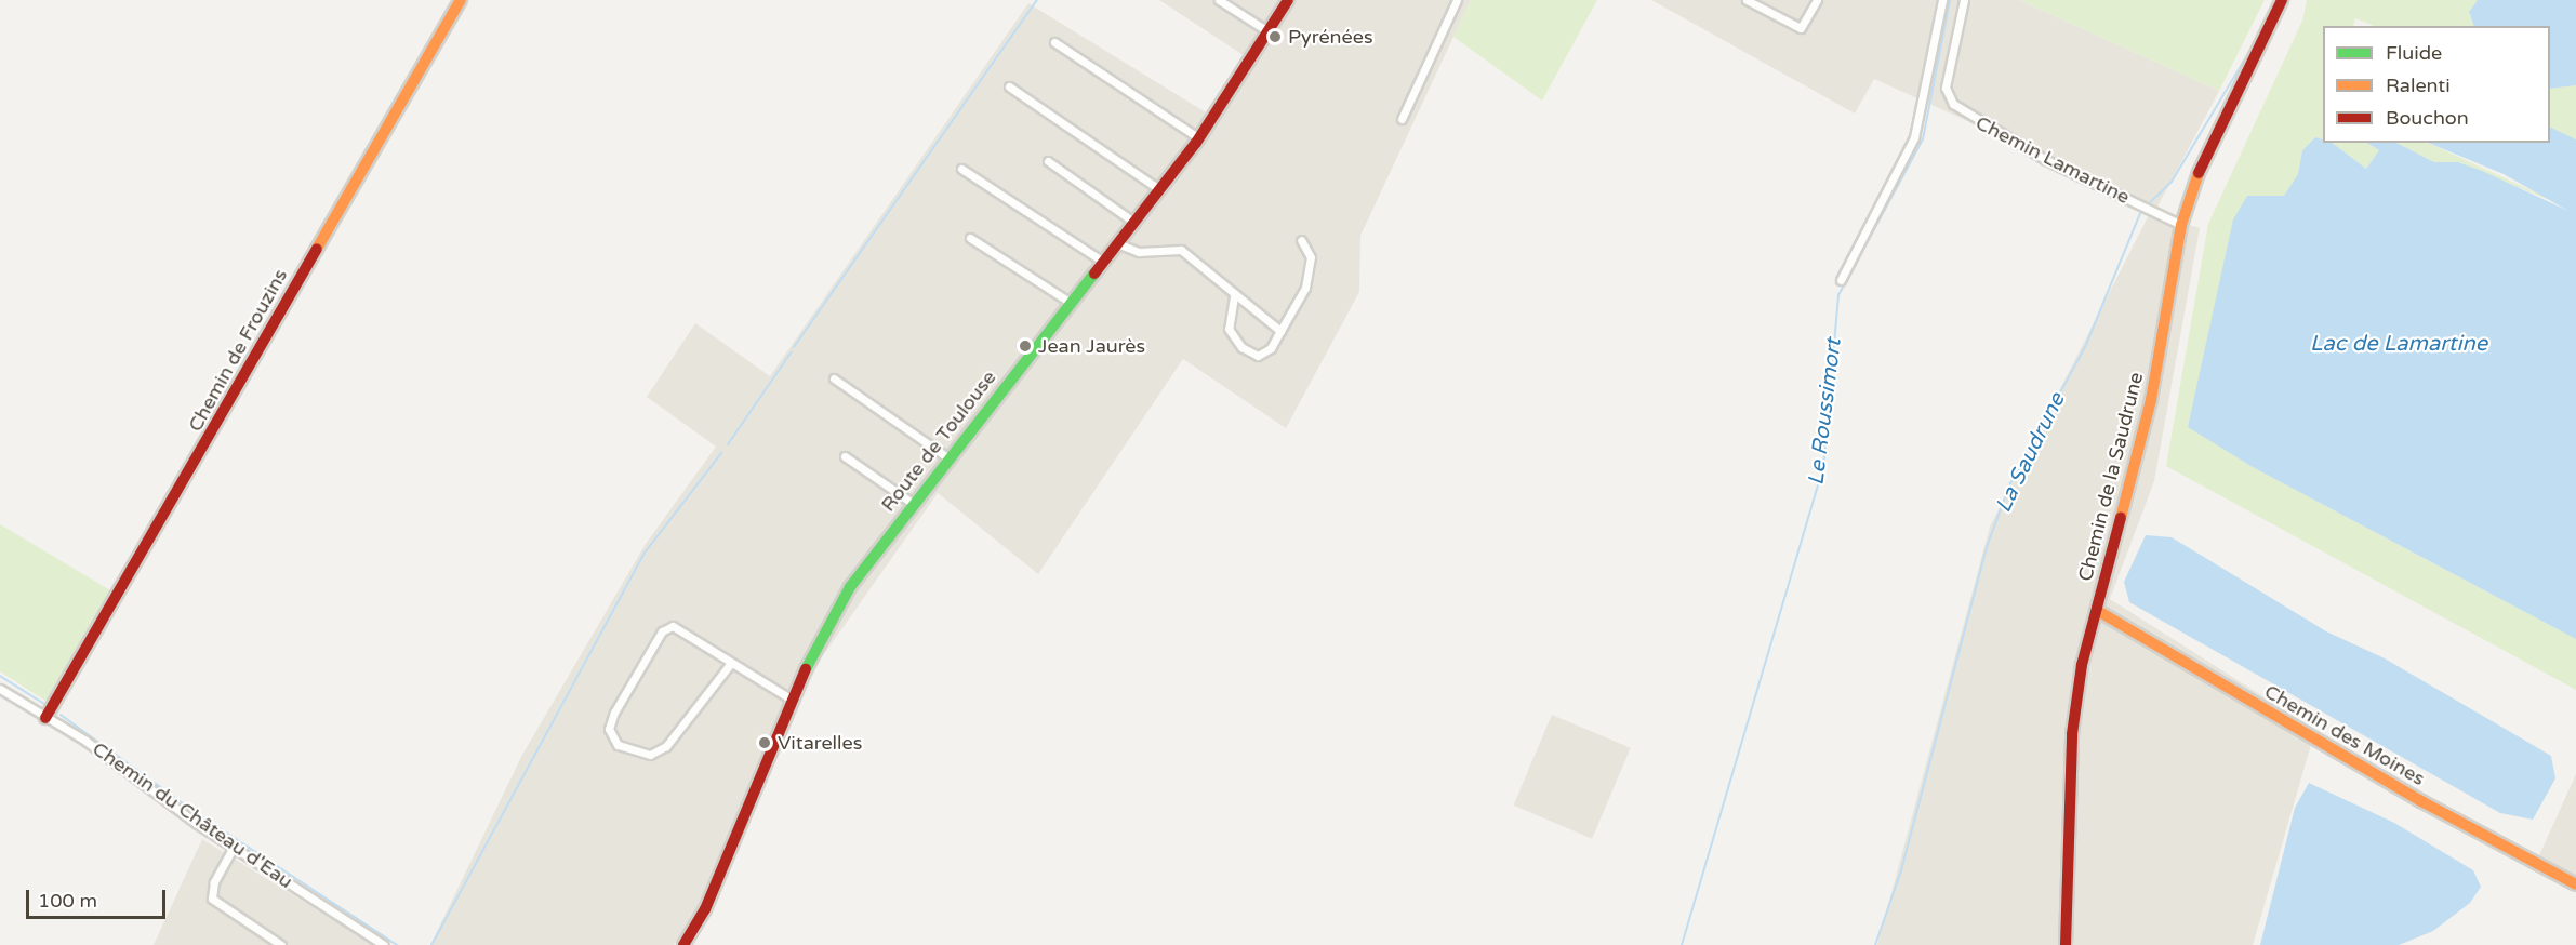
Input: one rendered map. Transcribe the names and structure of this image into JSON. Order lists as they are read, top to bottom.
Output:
{
  "streets": {
    "street": [
      "Chemin Lamartine",
      "Chemin de Frouzins",
      "Route de Toulouse",
      "Chemin de la Saudrune",
      "Chemin des Moines",
      "Chemin du Château d'Eau"
    ]
  },
  "crossings": [
    ["Chemin Lamartine", "Chemin de la Saudrune"],
    ["Chemin de Frouzins", "Chemin du Château d'Eau"],
    ["Chemin de la Saudrune", "Chemin des Moines"]
  ],
  "water": ["Lac de Lamartine", "Le Roussimort", "La Saudrune"],
  "places": ["Pyrénées", "Jean Jaurès", "Vitarelles"],
  "legend": ["Fluide", "Ralenti", "Bouchon"],
  "scale_bar": "100 m"
}
